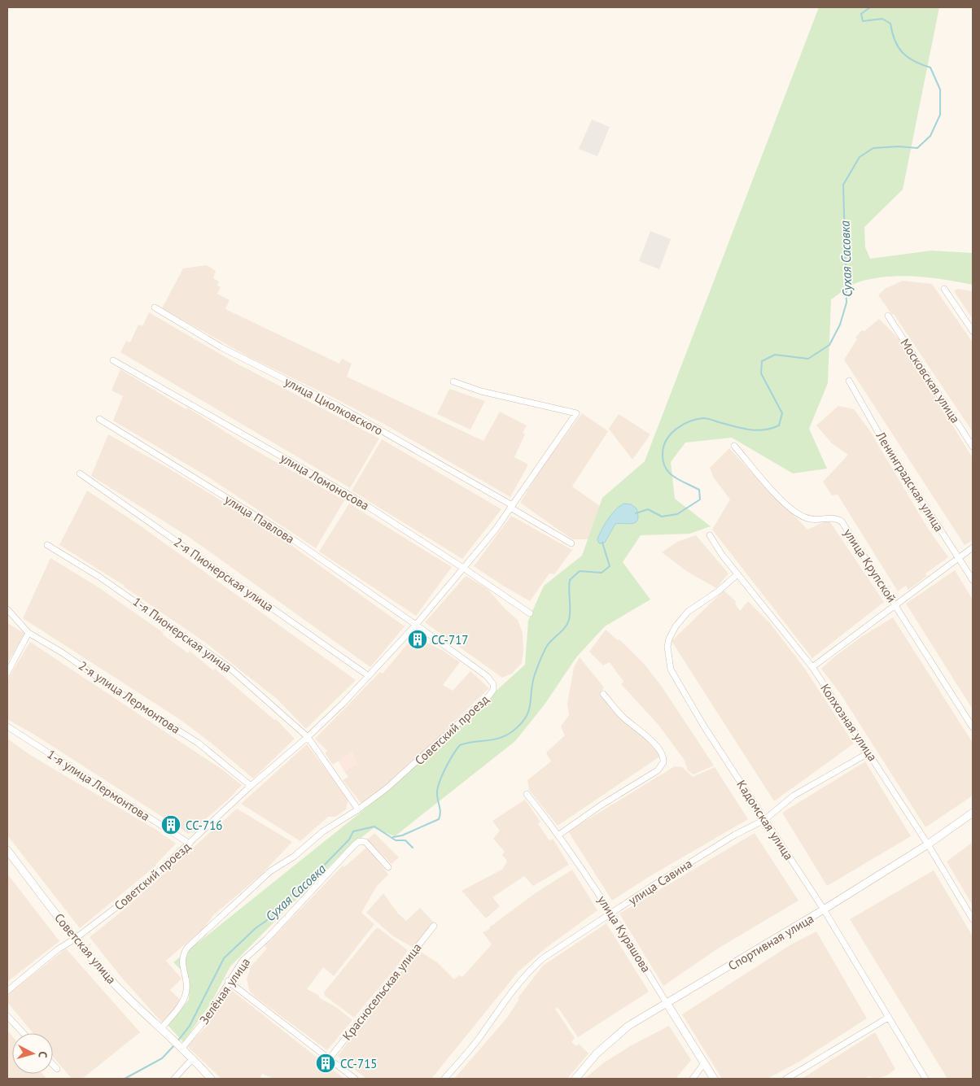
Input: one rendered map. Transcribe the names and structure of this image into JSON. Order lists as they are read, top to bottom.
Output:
{
  "streets": {
    "street": [
      "Московская улица",
      "улица Циолковского",
      "улица Ломоносова",
      "Ленинградская улица",
      "улица Павлова",
      "улица Крупской",
      "2-я Пионерская улица",
      "1-я Пионерская улица",
      "2-я улица Лермонтова",
      "Колхозная улица",
      "Советский проезд",
      "1-я улица Лермонтова",
      "Кадомская улица",
      "улица Савина",
      "улица Курашова",
      "Спортивная улица",
      "Советская улица",
      "Зелёная улица",
      "Красносельская улица"
    ]
  },
  "crossings": [
    ["улица Циолковского", "Советский проезд"],
    ["улица Ломоносова", "Советский проезд"],
    ["улица Павлова", "Советский проезд"],
    ["2-я Пионерская улица", "Советский проезд"],
    ["1-я Пионерская улица", "Советский проезд"],
    ["2-я улица Лермонтова", "Советский проезд"],
    ["Колхозная улица", "Кадомская улица"],
    ["Колхозная улица", "улица Савина"],
    ["Колхозная улица", "Спортивная улица"],
    ["Советский проезд", "1-я улица Лермонтова"],
    ["Советский проезд", "Советская улица"],
    ["Кадомская улица", "улица Савина"],
    ["Кадомская улица", "Спортивная улица"],
    ["улица Савина", "улица Курашова"],
    ["улица Курашова", "Спортивная улица"],
    ["Советская улица", "Зелёная улица"]
  ],
  "water": ["Сухая Сасовка"],
  "places": {
    "building": ["СС-717", "СС-716", "СС-715"]
  },
  "north": "right"
}
